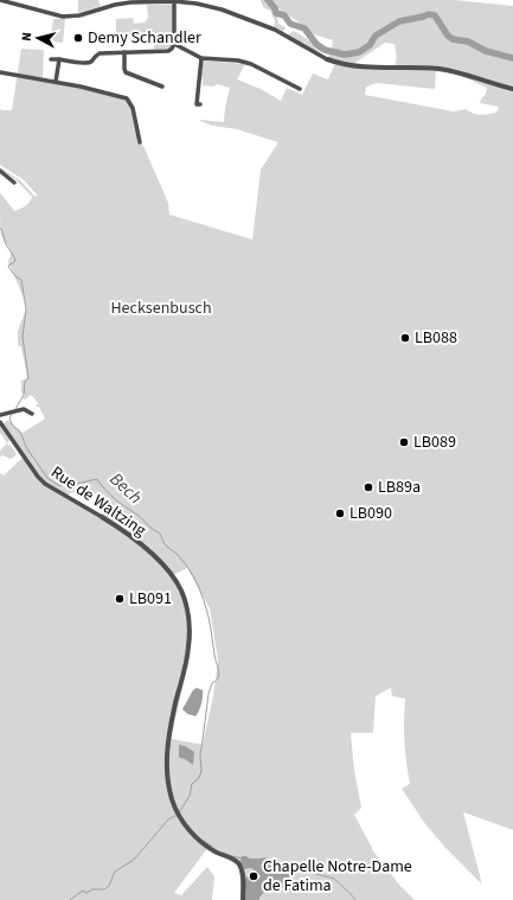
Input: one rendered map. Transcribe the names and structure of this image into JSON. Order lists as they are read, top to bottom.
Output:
{
  "streets": {
    "street": ["Rue de Waltzing"]
  },
  "water": ["Bech"],
  "parks": ["Hecksenbusch"],
  "places": [
    "Demy Schandler",
    "LB088",
    "LB089",
    "LB89a",
    "LB090",
    "LB091",
    "Chapelle Notre-Dame de Fatima"
  ],
  "north": "left"
}
